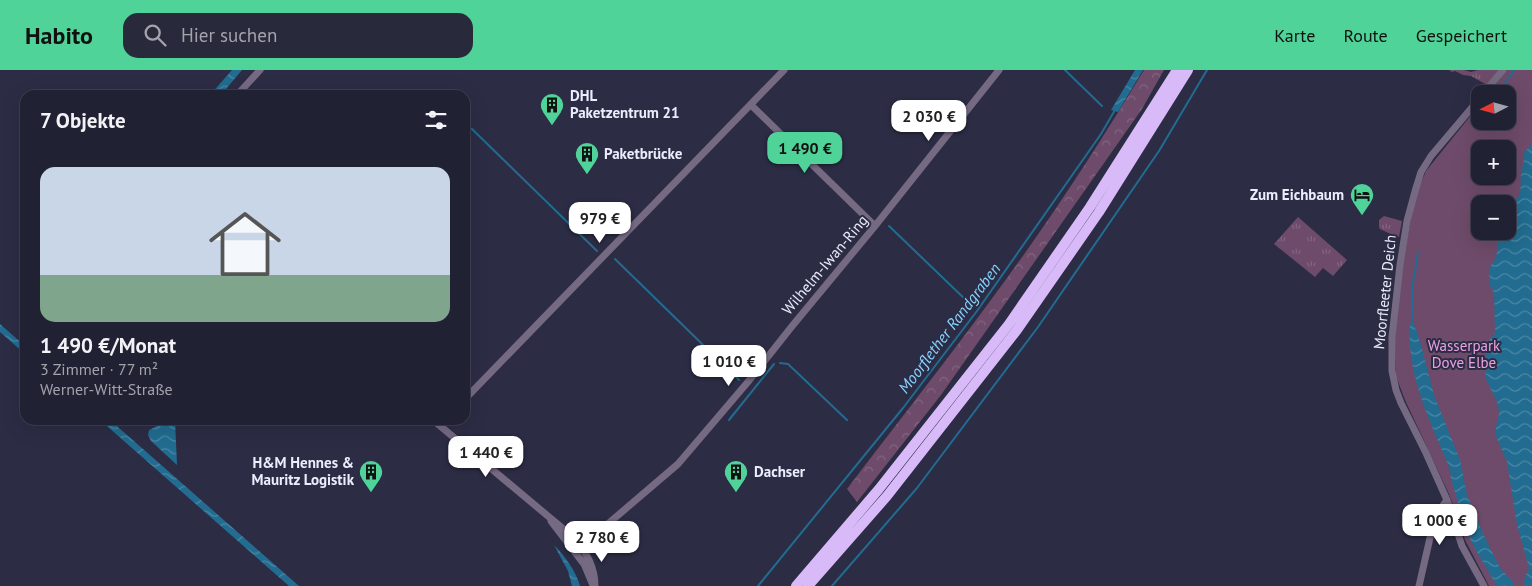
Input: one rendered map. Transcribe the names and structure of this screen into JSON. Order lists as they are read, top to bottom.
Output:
{
  "streets": {
    "street": ["Wilhelm-Iwan-Ring", "Moorfleeter Deich"]
  },
  "water": ["Moorflether Randgraben"],
  "parks": ["Wasserpark Dove Elbe"],
  "places": {
    "building": [
      "DHL Paketzentrum 21",
      "Paketbrücke",
      "H&M Hennes & Mauritz Logistik",
      "Dachser"
    ],
    "hotel": ["Zum Eichbaum"]
  },
  "north": "left",
  "page": {
    "header": "Habito",
    "search": "Hier suchen",
    "nav": ["Karte", "Route", "Gespeichert"],
    "map_buttons": ["+", "−"],
    "heading": "7 Objekte",
    "price": [
      "2 030 €",
      "1 490 €",
      "979 €",
      "1 010 €",
      "1 440 €",
      "1 000 €",
      "2 780 €"
    ],
    "list": [
      {
        "name": "1 490 €/Monat",
        "note": "3 Zimmer · 77 m² · Werner-Witt-Straße"
      }
    ]
  }
}
